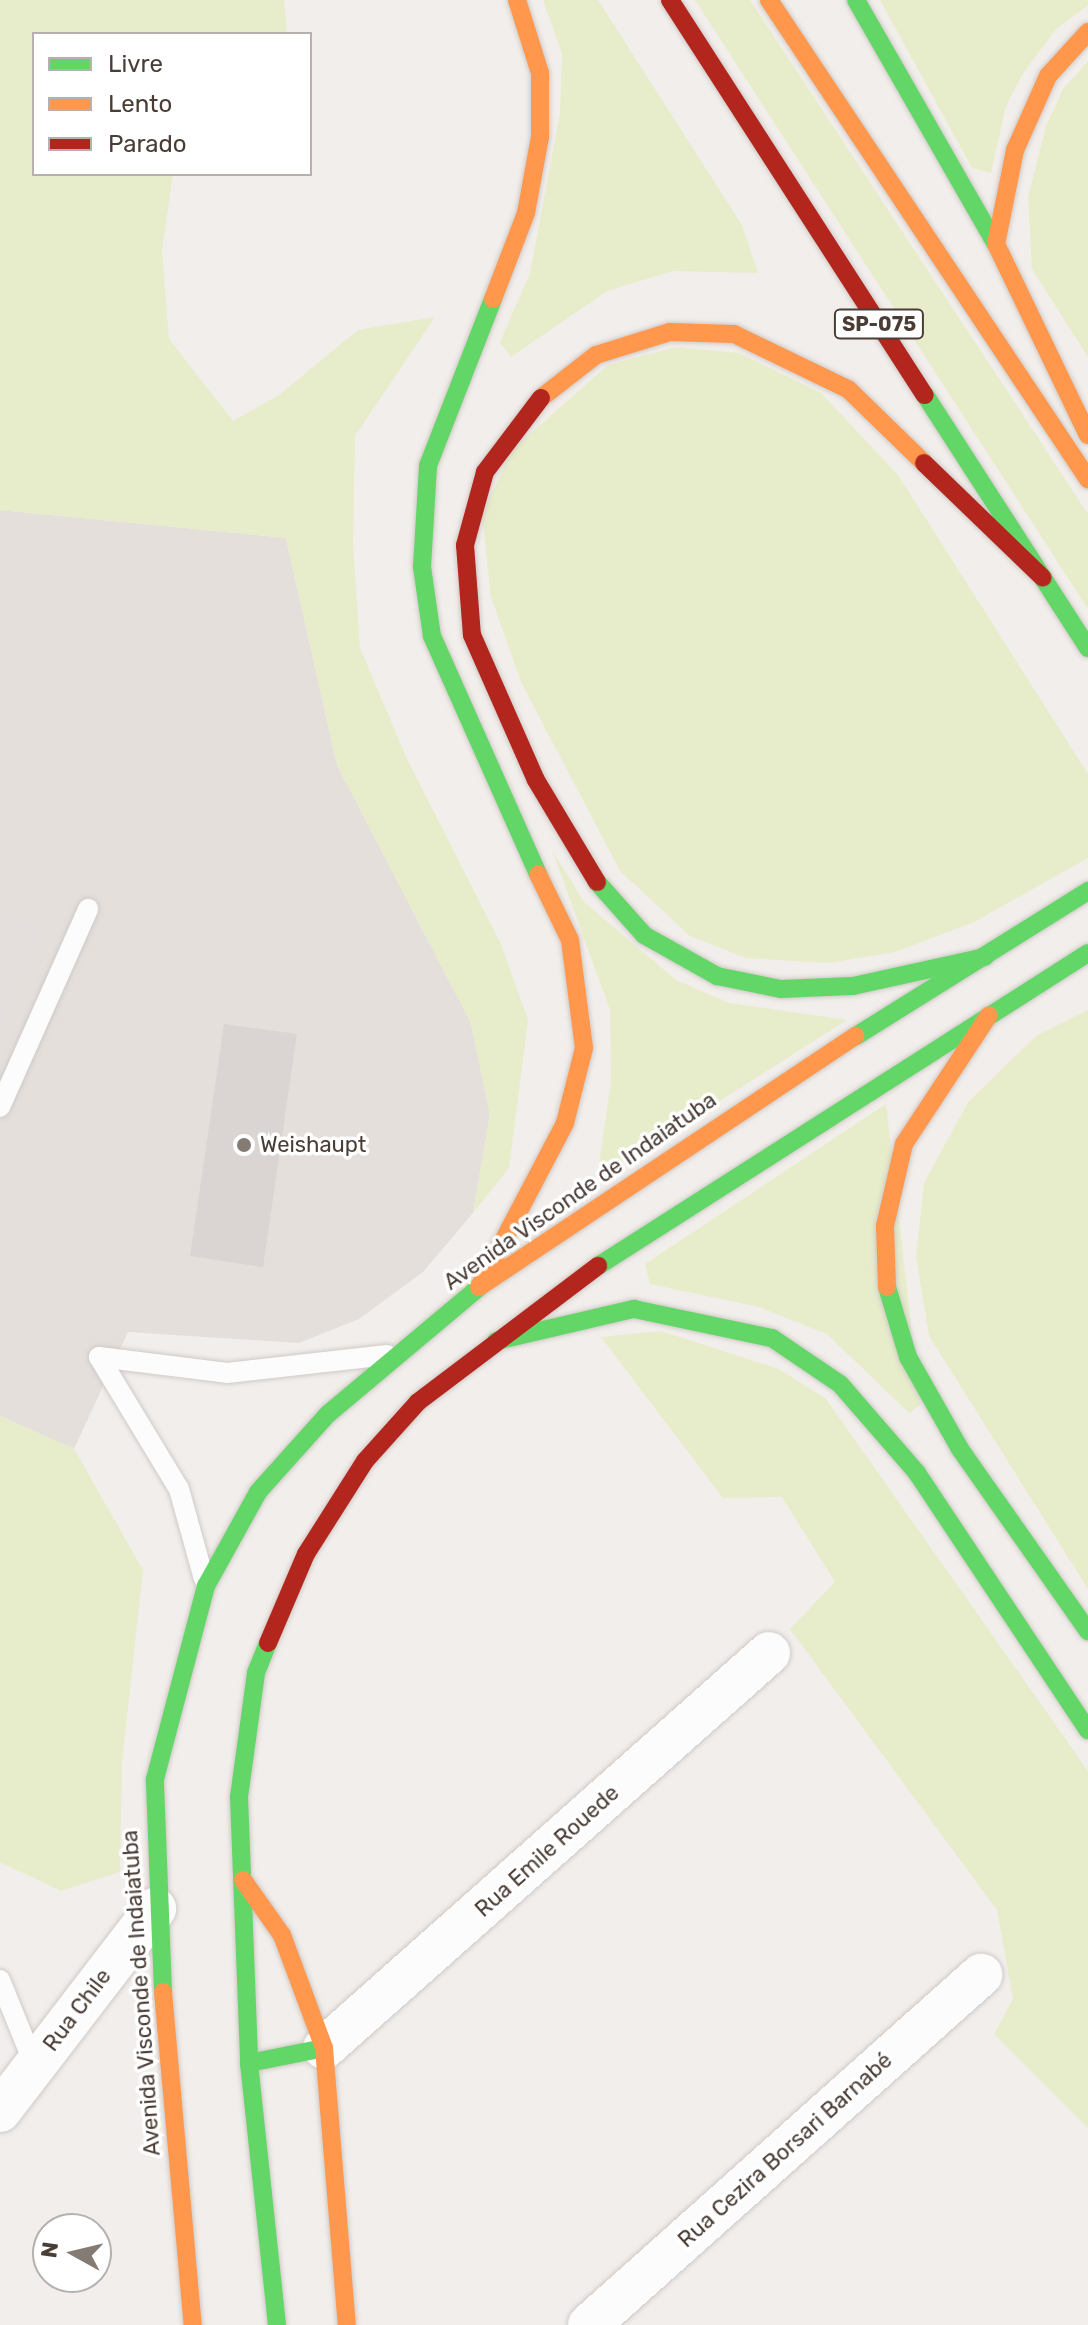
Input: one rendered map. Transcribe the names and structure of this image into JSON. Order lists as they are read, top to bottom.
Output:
{
  "streets": {
    "main road": ["SP-075", "Avenida Visconde de Indaiatuba"],
    "street": ["Rua Emile Rouede", "Rua Chile", "Rua Cezira Borsari Barnabé"]
  },
  "crossings": [
    ["Avenida Visconde de Indaiatuba", "Rua Chile"]
  ],
  "places": ["Weishaupt"],
  "legend": ["Livre", "Lento", "Parado"],
  "north": "left"
}
